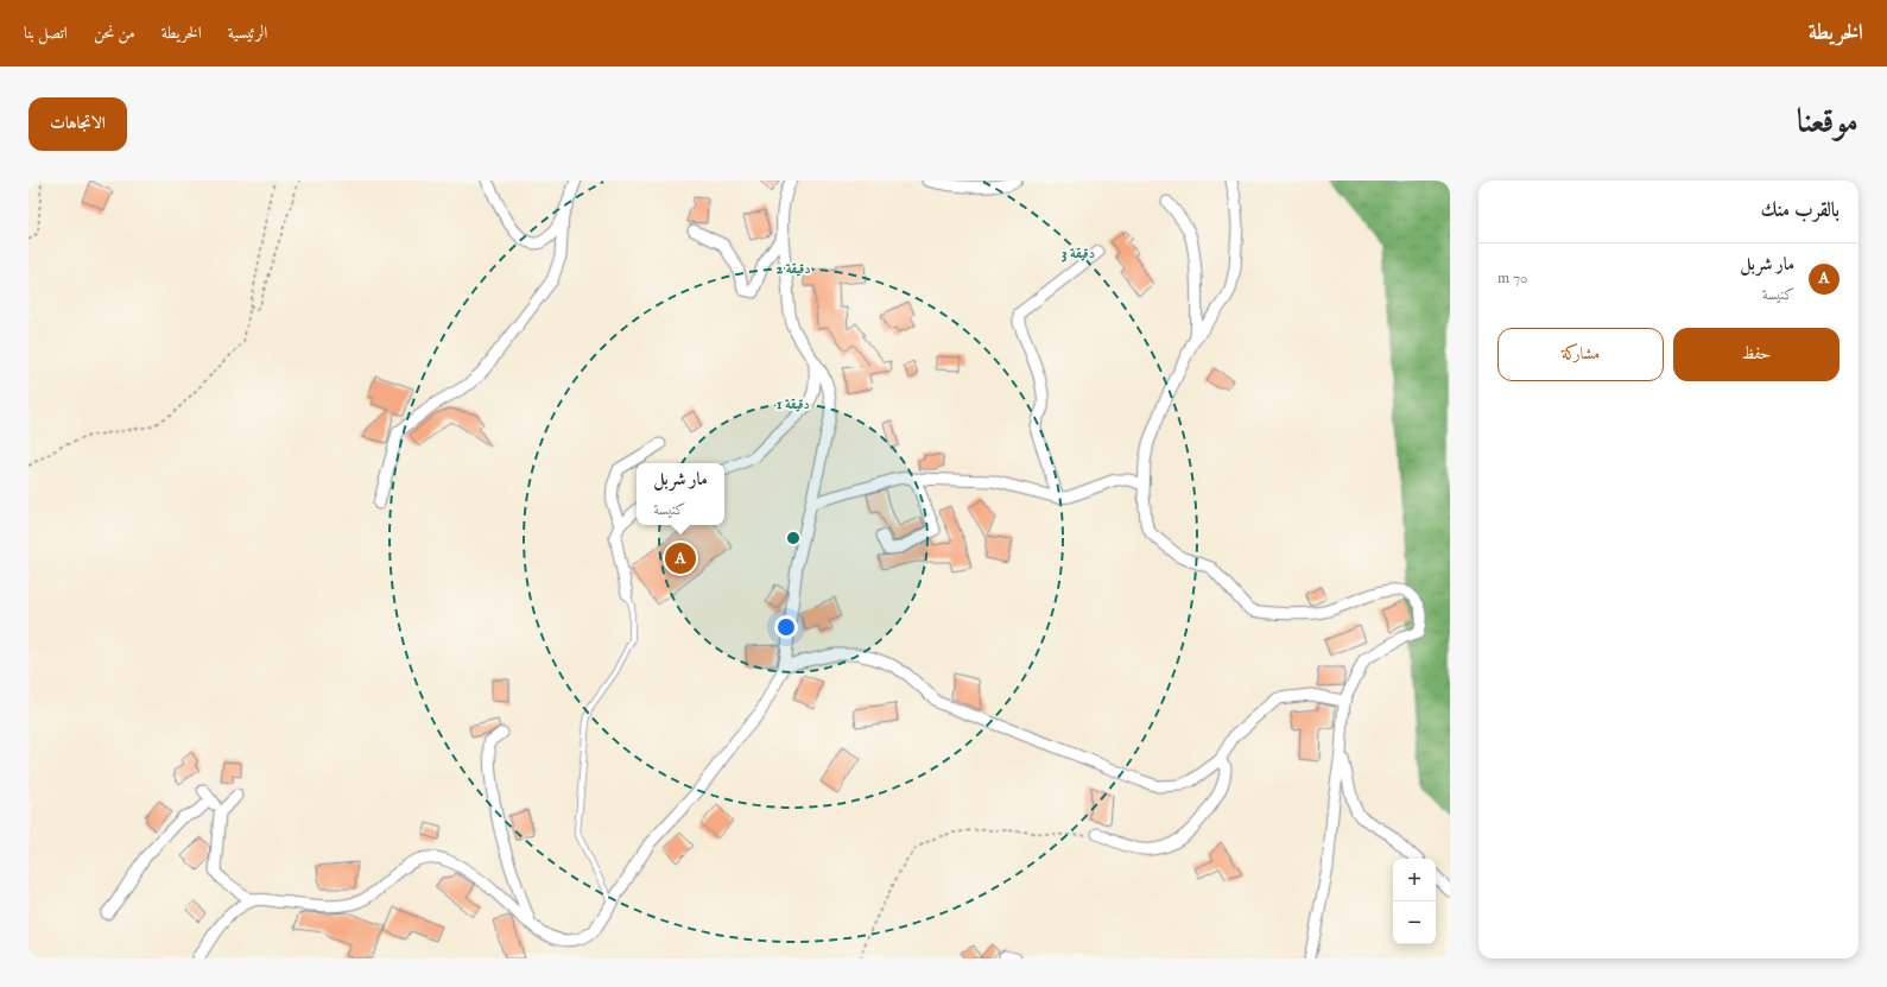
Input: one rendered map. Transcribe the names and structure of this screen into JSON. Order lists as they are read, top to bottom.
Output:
{
  "page": {
    "header": "الخريطة",
    "nav": [
      "الرئيسية",
      "الخريطة",
      "من نحن",
      "اتصل بنا"
    ],
    "title": "موقعنا",
    "buttons": [
      "الاتجاهات",
      ["حفظ", "مشاركة"]
    ],
    "heading": "بالقرب منك",
    "list": [
      {
        "mark": "A",
        "name": "مار شربل",
        "note": "كنيسة",
        "value": "70 m"
      }
    ],
    "popup": ["مار شربل", "كنيسة"],
    "pins": "A",
    "map_buttons": ["+", "−"]
  },
  "rings": ["3 دقيقة", "2 دقيقة", "1 دقيقة"]
}
